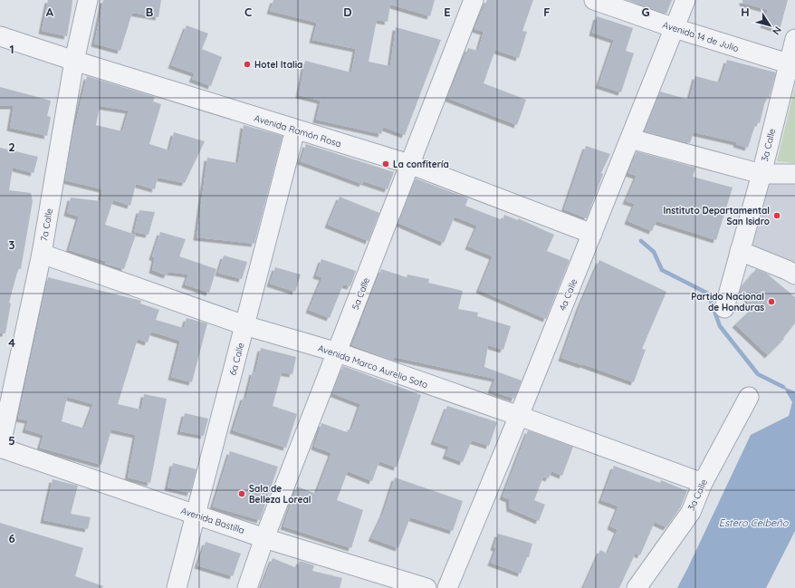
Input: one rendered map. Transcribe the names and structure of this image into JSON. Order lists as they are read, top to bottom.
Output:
{
  "streets": {
    "street": [
      "Avenida 14 de Julio",
      "Avenida Ramón Rosa",
      "3a Calle",
      "7a Calle",
      "5a Calle",
      "4a Calle",
      "6a Calle",
      "Avenida Marco Aurelio Soto",
      "Avenida Bastilla"
    ]
  },
  "crossings": [
    ["Avenida 14 de Julio", "3a Calle"],
    ["Avenida 14 de Julio", "4a Calle"],
    ["Avenida Ramón Rosa", "7a Calle"],
    ["Avenida Ramón Rosa", "5a Calle"],
    ["Avenida Ramón Rosa", "4a Calle"],
    ["Avenida Ramón Rosa", "6a Calle"],
    ["3a Calle", "Avenida Marco Aurelio Soto"],
    ["7a Calle", "Avenida Marco Aurelio Soto"],
    ["7a Calle", "Avenida Bastilla"],
    ["5a Calle", "Avenida Marco Aurelio Soto"],
    ["5a Calle", "Avenida Bastilla"],
    ["4a Calle", "Avenida Marco Aurelio Soto"],
    ["6a Calle", "Avenida Marco Aurelio Soto"],
    ["6a Calle", "Avenida Bastilla"]
  ],
  "water": ["Estero Ceibeño"],
  "places": [
    "Hotel Italia",
    "La confitería",
    "Instituto Departamental San Isidro",
    "Partido Nacional de Honduras",
    "Sala de Belleza Loreal"
  ],
  "north": "bottom right",
  "grid": {
    "columns": [
      "A",
      "B",
      "C",
      "D",
      "E",
      "F",
      "G",
      "H"
    ],
    "rows": [
      "1",
      "2",
      "3",
      "4",
      "5",
      "6"
    ]
  }
}
